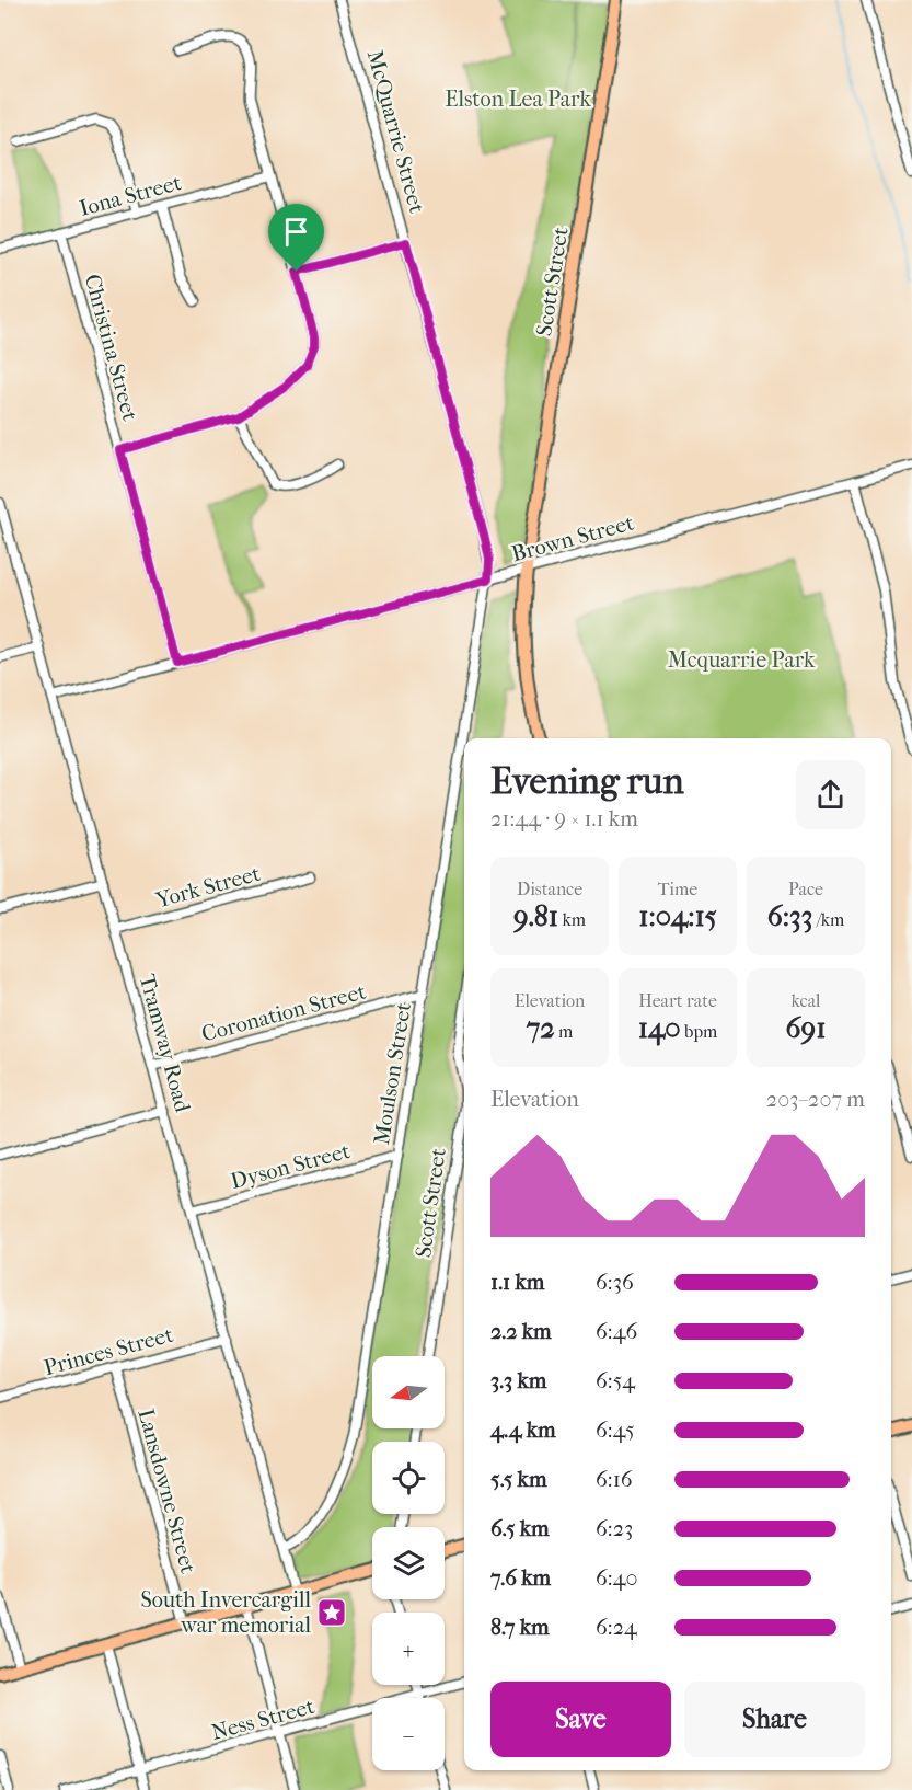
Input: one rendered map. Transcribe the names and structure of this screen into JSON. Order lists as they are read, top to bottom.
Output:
{
  "streets": {
    "main road": ["Scott Street"],
    "street": [
      "McQuarrie Street",
      "Iona Street",
      "Christina Street",
      "Brown Street",
      "York Street",
      "Coronation Street",
      "Tramway Road",
      "Moulson Street",
      "Dyson Street",
      "Princes Street",
      "Lansdowne Street",
      "Ness Street"
    ]
  },
  "crossings": [
    ["McQuarrie Street", "Brown Street"],
    ["McQuarrie Street", "Moulson Street"],
    ["Iona Street", "Christina Street"],
    ["Scott Street", "Brown Street"],
    ["Christina Street", "Brown Street"],
    ["Brown Street", "Tramway Road"],
    ["Brown Street", "Moulson Street"],
    ["York Street", "Tramway Road"],
    ["Coronation Street", "Tramway Road"],
    ["Coronation Street", "Moulson Street"],
    ["Tramway Road", "Moulson Street"],
    ["Tramway Road", "Dyson Street"],
    ["Tramway Road", "Princes Street"],
    ["Moulson Street", "Dyson Street"],
    ["Princes Street", "Lansdowne Street"]
  ],
  "parks": ["Elston Lea Park", "Mcquarrie Park"],
  "places": {
    "place": ["South Invercargill war memorial"]
  },
  "north": "left",
  "page": {
    "heading": ["Evening run", "21:44 · 9 × 1.1 km"],
    "stats": [
      ["Distance", "9.81 km"],
      ["Time", "1:04:15"],
      ["Pace", "6:33 /km"],
      ["Elevation", "72 m"],
      ["Heart rate", "140 bpm"],
      ["kcal", "691"]
    ],
    "chart": ["Elevation", "203–207 m"],
    "list": [
      {
        "name": "1.1 km",
        "note": "6:36"
      },
      {
        "name": "2.2 km",
        "note": "6:46"
      },
      {
        "name": "3.3 km",
        "note": "6:54"
      },
      {
        "name": "4.4 km",
        "note": "6:45"
      },
      {
        "name": "5.5 km",
        "note": "6:16"
      },
      {
        "name": "6.5 km",
        "note": "6:23"
      },
      {
        "name": "7.6 km",
        "note": "6:40"
      },
      {
        "name": "8.7 km",
        "note": "6:24"
      }
    ],
    "map_buttons": ["+", "−"],
    "buttons": ["Save", "Share"]
  }
}
